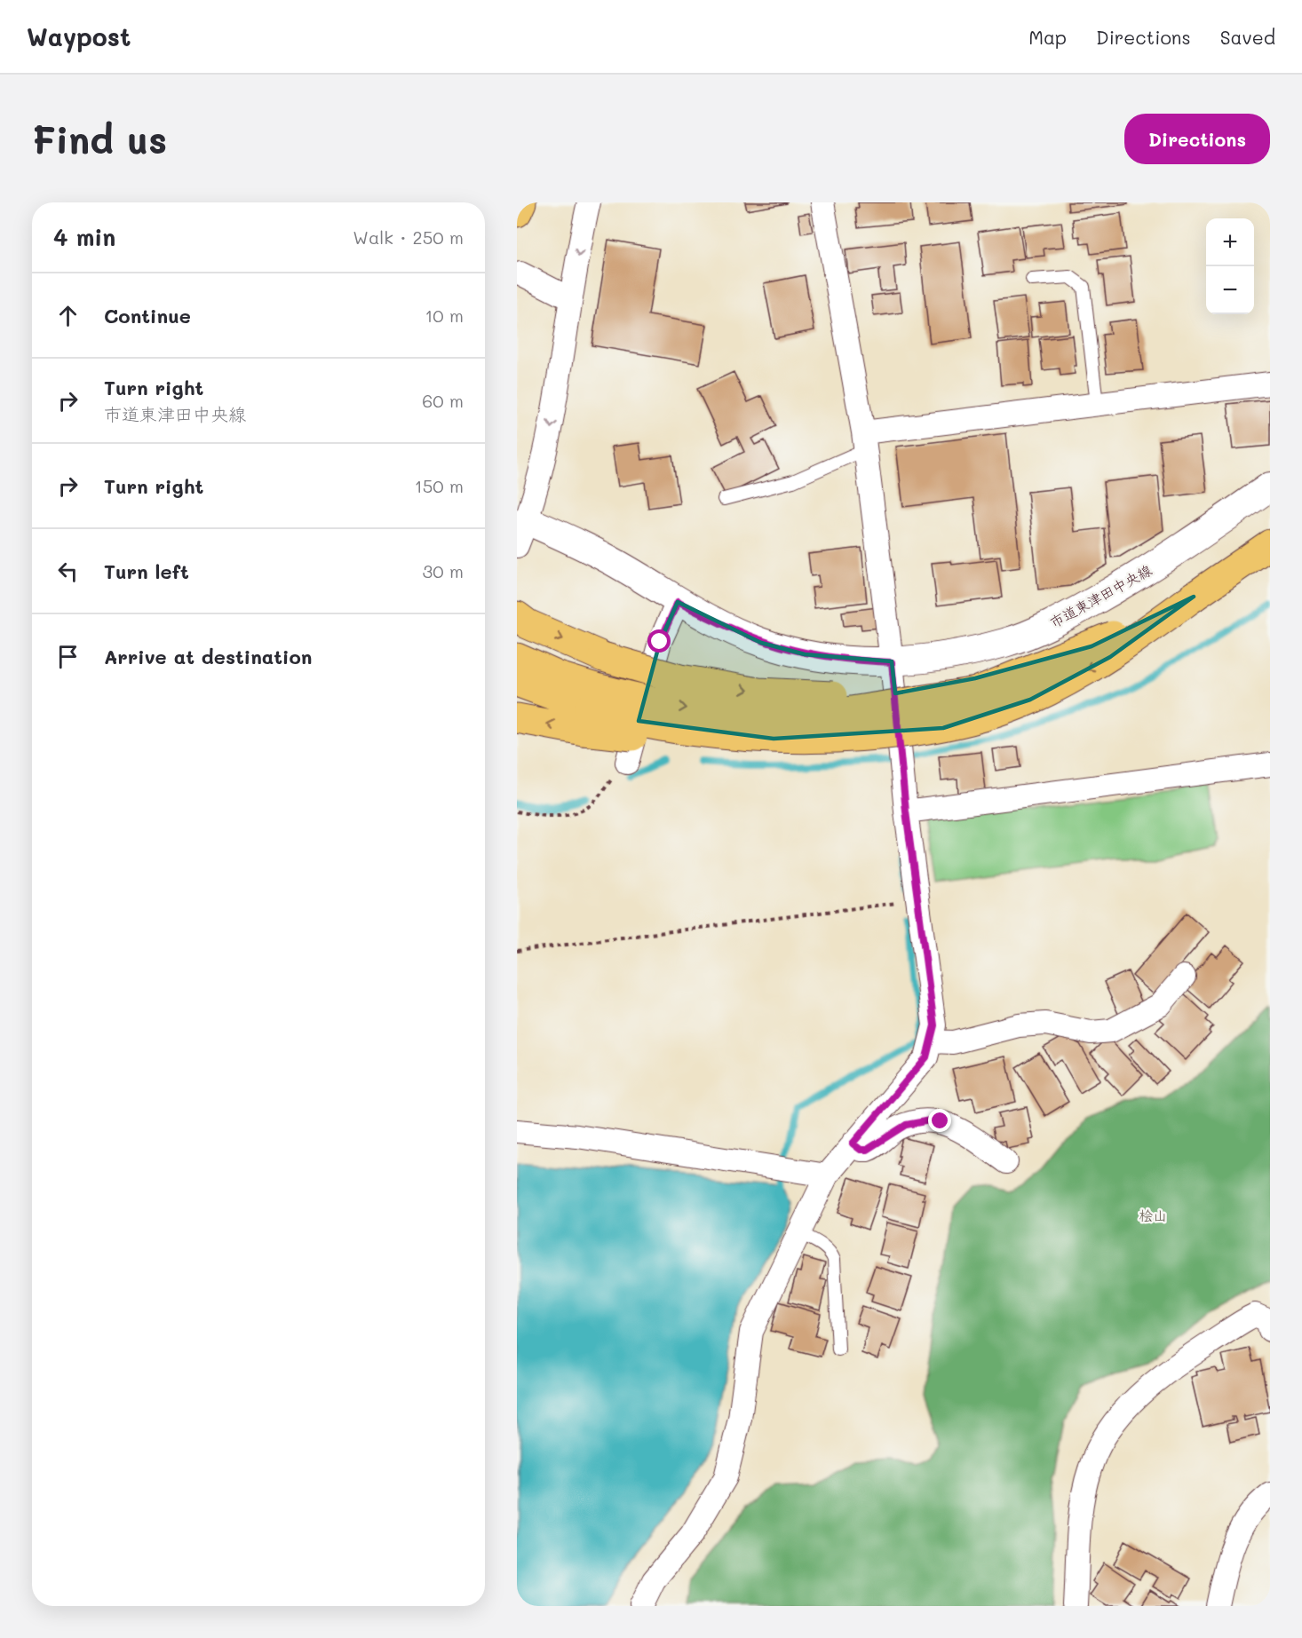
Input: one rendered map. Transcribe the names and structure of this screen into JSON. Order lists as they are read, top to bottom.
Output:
{
  "streets": {
    "street": ["市道東津田中央線"]
  },
  "parks": ["桧山"],
  "page": {
    "header": "Waypost",
    "nav": ["Map", "Directions", "Saved"],
    "buttons": "Directions",
    "title": "Find us",
    "heading": ["4 min", "Walk · 250 m"],
    "map_buttons": ["+", "−"],
    "list": [
      ["Continue", "10 m"],
      ["Turn right", "市道東津田中央線", "60 m"],
      ["Turn right", "150 m"],
      ["Turn left", "30 m"],
      "Arrive at destination"
    ]
  }
}
